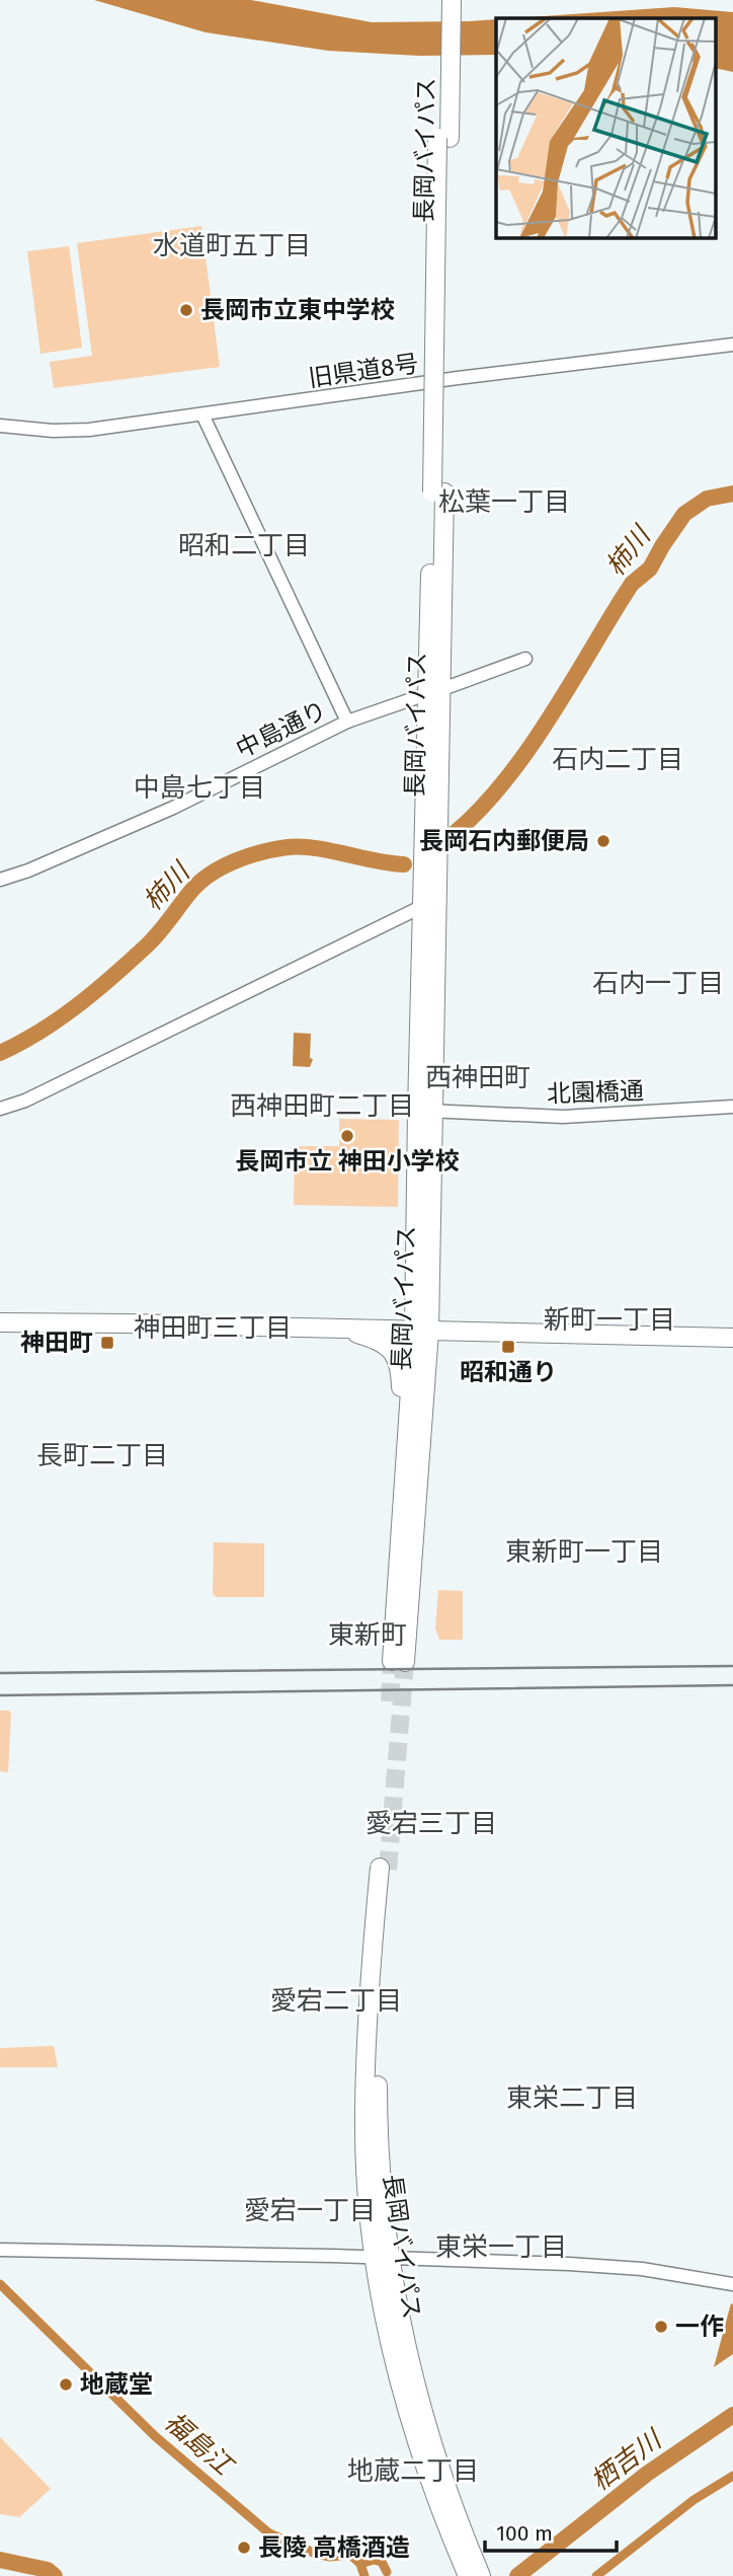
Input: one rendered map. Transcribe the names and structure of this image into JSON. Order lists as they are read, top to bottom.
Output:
{
  "streets": {
    "highway": ["長岡バイパス"],
    "street": ["旧県道8号", "中島通り", "北園橋通"]
  },
  "crossings": [
    ["長岡バイパス", "中島通り"],
    ["長岡バイパス", "北園橋通"]
  ],
  "districts": [
    "水道町五丁目",
    "松葉一丁目",
    "昭和二丁目",
    "石内二丁目",
    "中島七丁目",
    "石内一丁目",
    "西神田町",
    "西神田町二丁目",
    "新町一丁目",
    "神田町三丁目",
    "長町二丁目",
    "東新町一丁目",
    "東新町",
    "愛宕三丁目",
    "愛宕二丁目",
    "東栄二丁目",
    "愛宕一丁目",
    "東栄一丁目",
    "地蔵二丁目"
  ],
  "water": ["柿川", "福島江", "栖吉川"],
  "places": {
    "other": [
      "長岡市立東中学校",
      "長岡石内郵便局",
      "長岡市立 神田小学校",
      "一作",
      "地蔵堂",
      "長陵 高橋酒造"
    ],
    "transit": ["神田町", "昭和通り"]
  },
  "scale_bar": "100 m"
}
